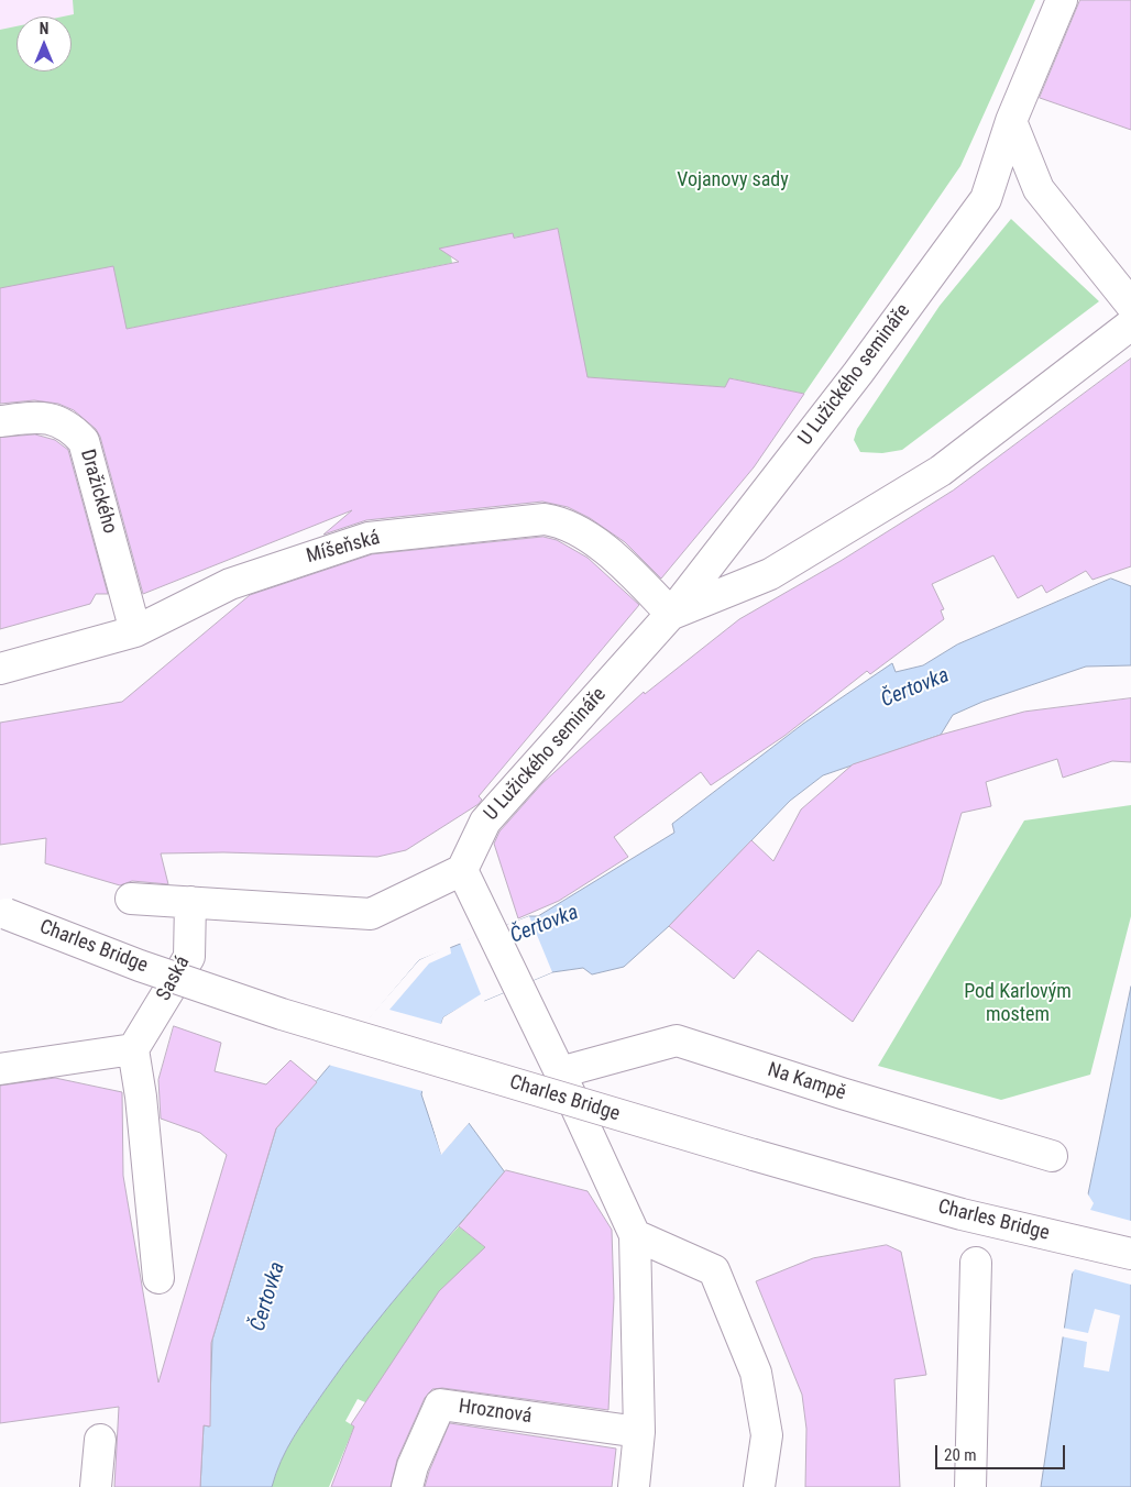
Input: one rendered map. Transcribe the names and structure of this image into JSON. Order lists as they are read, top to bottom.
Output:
{
  "streets": {
    "street": [
      "U Lužického semináře",
      "Dražického",
      "Míšeňská",
      "Charles Bridge",
      "Saská",
      "Na Kampě",
      "Hroznová"
    ]
  },
  "crossings": [
    ["U Lužického semináře", "Míšeňská"],
    ["Dražického", "Míšeňská"]
  ],
  "water": ["Čertovka"],
  "parks": ["Vojanovy sady", "Pod Karlovým mostem"],
  "scale_bar": "20 m",
  "north": "top"
}
